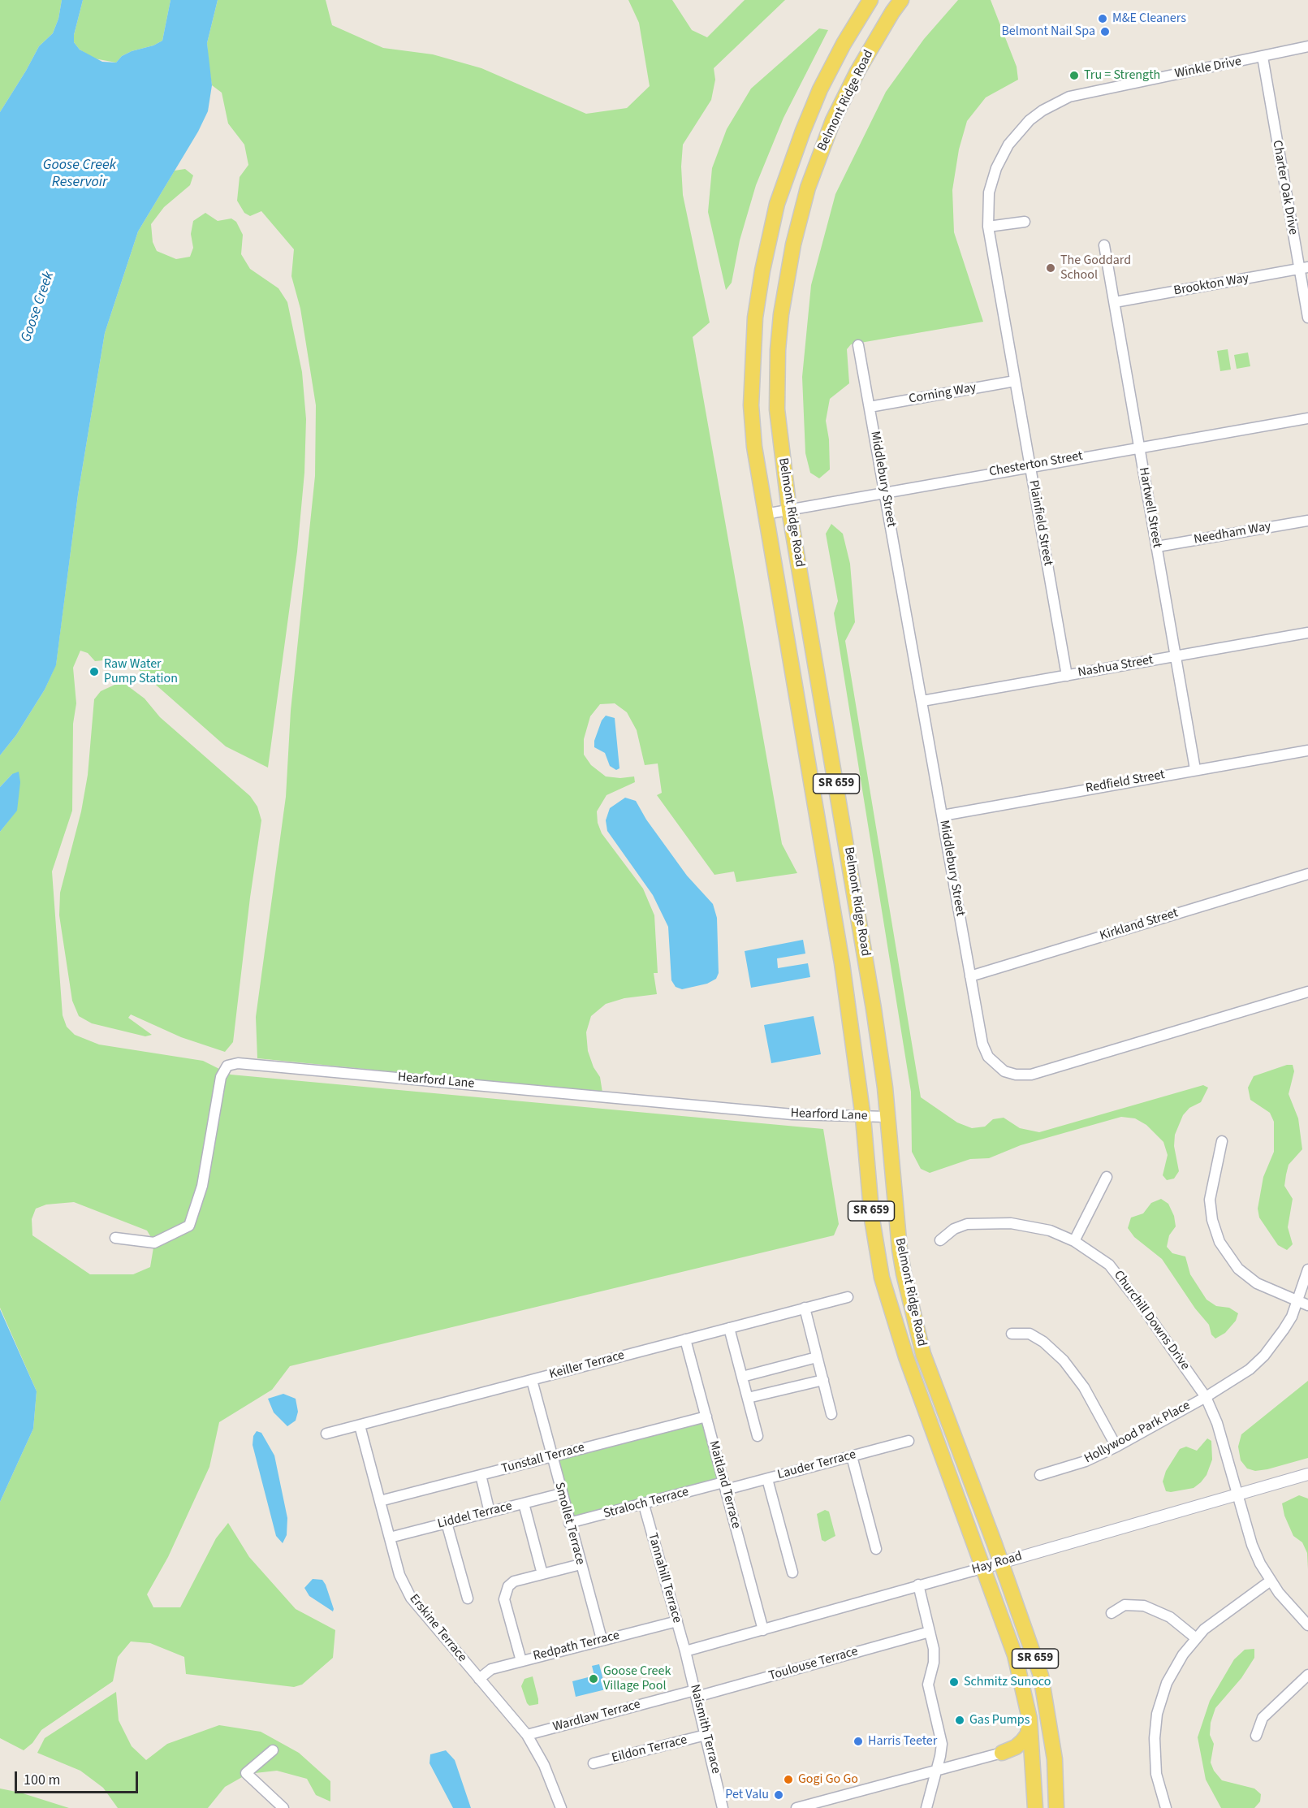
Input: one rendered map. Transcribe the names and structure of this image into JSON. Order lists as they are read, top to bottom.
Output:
{
  "streets": {
    "main road": ["Belmont Ridge Road", "SR 659"],
    "street": [
      "Winkle Drive",
      "Charter Oak Drive",
      "Brookton Way",
      "Corning Way",
      "Chesterton Street",
      "Middlebury Street",
      "Hartwell Street",
      "Plainfield Street",
      "Needham Way",
      "Nashua Street",
      "Redfield Street",
      "Kirkland Street",
      "Hearford Lane",
      "Churchill Downs Drive",
      "Keiller Terrace",
      "Hollywood Park Place",
      "Tunstall Terrace",
      "Lauder Terrace",
      "Maitland Terrace",
      "Straloch Terrace",
      "Liddel Terrace",
      "Smollet Terrace",
      "Hay Road",
      "Tannahill Terrace",
      "Erskine Terrace",
      "Redpath Terrace",
      "Toulouse Terrace",
      "Wardlaw Terrace",
      "Naismith Terrace",
      "Eildon Terrace"
    ]
  },
  "crossings": [
    ["Winkle Drive", "Charter Oak Drive"],
    ["Winkle Drive", "Plainfield Street"],
    ["Belmont Ridge Road", "Chesterton Street"],
    ["Belmont Ridge Road", "Hearford Lane"],
    ["Belmont Ridge Road", "Hay Road"],
    ["Charter Oak Drive", "Brookton Way"],
    ["Brookton Way", "Hartwell Street"],
    ["Corning Way", "Middlebury Street"],
    ["Corning Way", "Plainfield Street"],
    ["Chesterton Street", "Middlebury Street"],
    ["Chesterton Street", "Hartwell Street"],
    ["Chesterton Street", "Plainfield Street"],
    ["Middlebury Street", "Nashua Street"],
    ["Middlebury Street", "Redfield Street"],
    ["Middlebury Street", "Kirkland Street"],
    ["Hartwell Street", "Needham Way"],
    ["Hartwell Street", "Nashua Street"],
    ["Hartwell Street", "Redfield Street"],
    ["Plainfield Street", "Nashua Street"],
    ["Churchill Downs Drive", "Hollywood Park Place"],
    ["Churchill Downs Drive", "Hay Road"],
    ["Keiller Terrace", "Maitland Terrace"],
    ["Keiller Terrace", "Smollet Terrace"],
    ["Keiller Terrace", "Erskine Terrace"],
    ["Tunstall Terrace", "Maitland Terrace"],
    ["Tunstall Terrace", "Smollet Terrace"],
    ["Tunstall Terrace", "Erskine Terrace"],
    ["Lauder Terrace", "Maitland Terrace"],
    ["Lauder Terrace", "Straloch Terrace"],
    ["Maitland Terrace", "Straloch Terrace"],
    ["Maitland Terrace", "Hay Road"],
    ["Straloch Terrace", "Smollet Terrace"],
    ["Straloch Terrace", "Tannahill Terrace"],
    ["Liddel Terrace", "Smollet Terrace"],
    ["Liddel Terrace", "Erskine Terrace"],
    ["Smollet Terrace", "Redpath Terrace"],
    ["Hay Road", "Tannahill Terrace"],
    ["Hay Road", "Naismith Terrace"],
    ["Tannahill Terrace", "Redpath Terrace"],
    ["Tannahill Terrace", "Naismith Terrace"],
    ["Erskine Terrace", "Redpath Terrace"],
    ["Erskine Terrace", "Wardlaw Terrace"],
    ["Toulouse Terrace", "Wardlaw Terrace"],
    ["Toulouse Terrace", "Naismith Terrace"],
    ["Wardlaw Terrace", "Naismith Terrace"],
    ["Naismith Terrace", "Eildon Terrace"]
  ],
  "water": ["Goose Creek Reservoir", "Goose Creek"],
  "places": [
    "M&E Cleaners",
    "Belmont Nail Spa",
    "Tru = Strength",
    "The Goddard School",
    "Raw Water Pump Station",
    "Goose Creek Village Pool",
    "Schmitz Sunoco",
    "Gas Pumps",
    "Harris Teeter",
    "Gogi Go Go",
    "Pet Valu"
  ],
  "scale_bar": "100 m"
}
